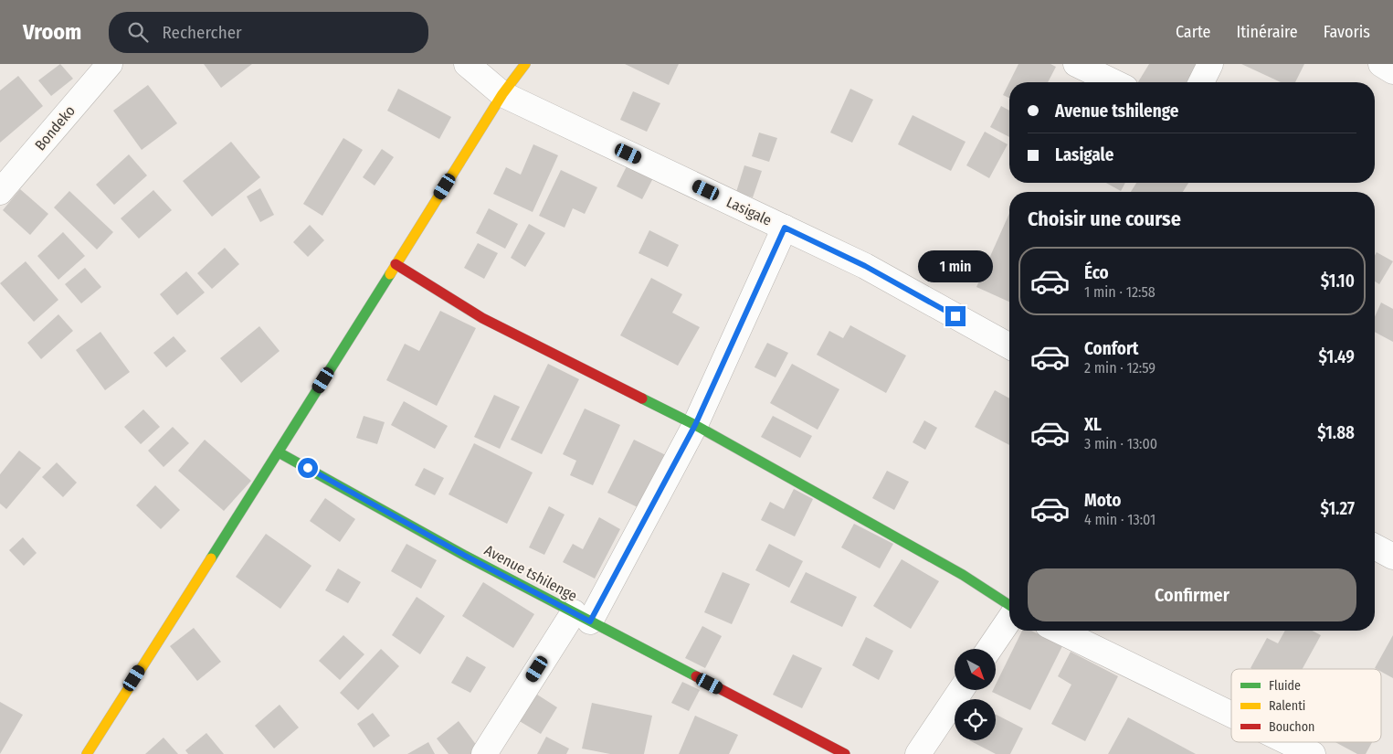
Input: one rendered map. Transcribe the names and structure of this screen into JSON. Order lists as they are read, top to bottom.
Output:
{
  "streets": {
    "street": ["Bondeko", "Lasigale", "Avenue tshilenge"]
  },
  "legend": ["Fluide", "Ralenti", "Bouchon"],
  "north": "bottom right",
  "page": {
    "header": "Vroom",
    "search": "Rechercher",
    "nav": ["Carte", "Itinéraire", "Favoris"],
    "banner": ["Avenue tshilenge", "Lasigale"],
    "heading": "Choisir une course",
    "list": [
      {
        "name": "Éco",
        "note": "1 min · 12:58",
        "value": "$1.10"
      },
      {
        "name": "Confort",
        "note": "2 min · 12:59",
        "value": "$1.49"
      },
      {
        "name": "XL",
        "note": "3 min · 13:00",
        "value": "$1.88"
      },
      {
        "name": "Moto",
        "note": "4 min · 13:01",
        "value": "$1.27"
      }
    ],
    "bubble": "1 min",
    "buttons": "Confirmer"
  }
}
